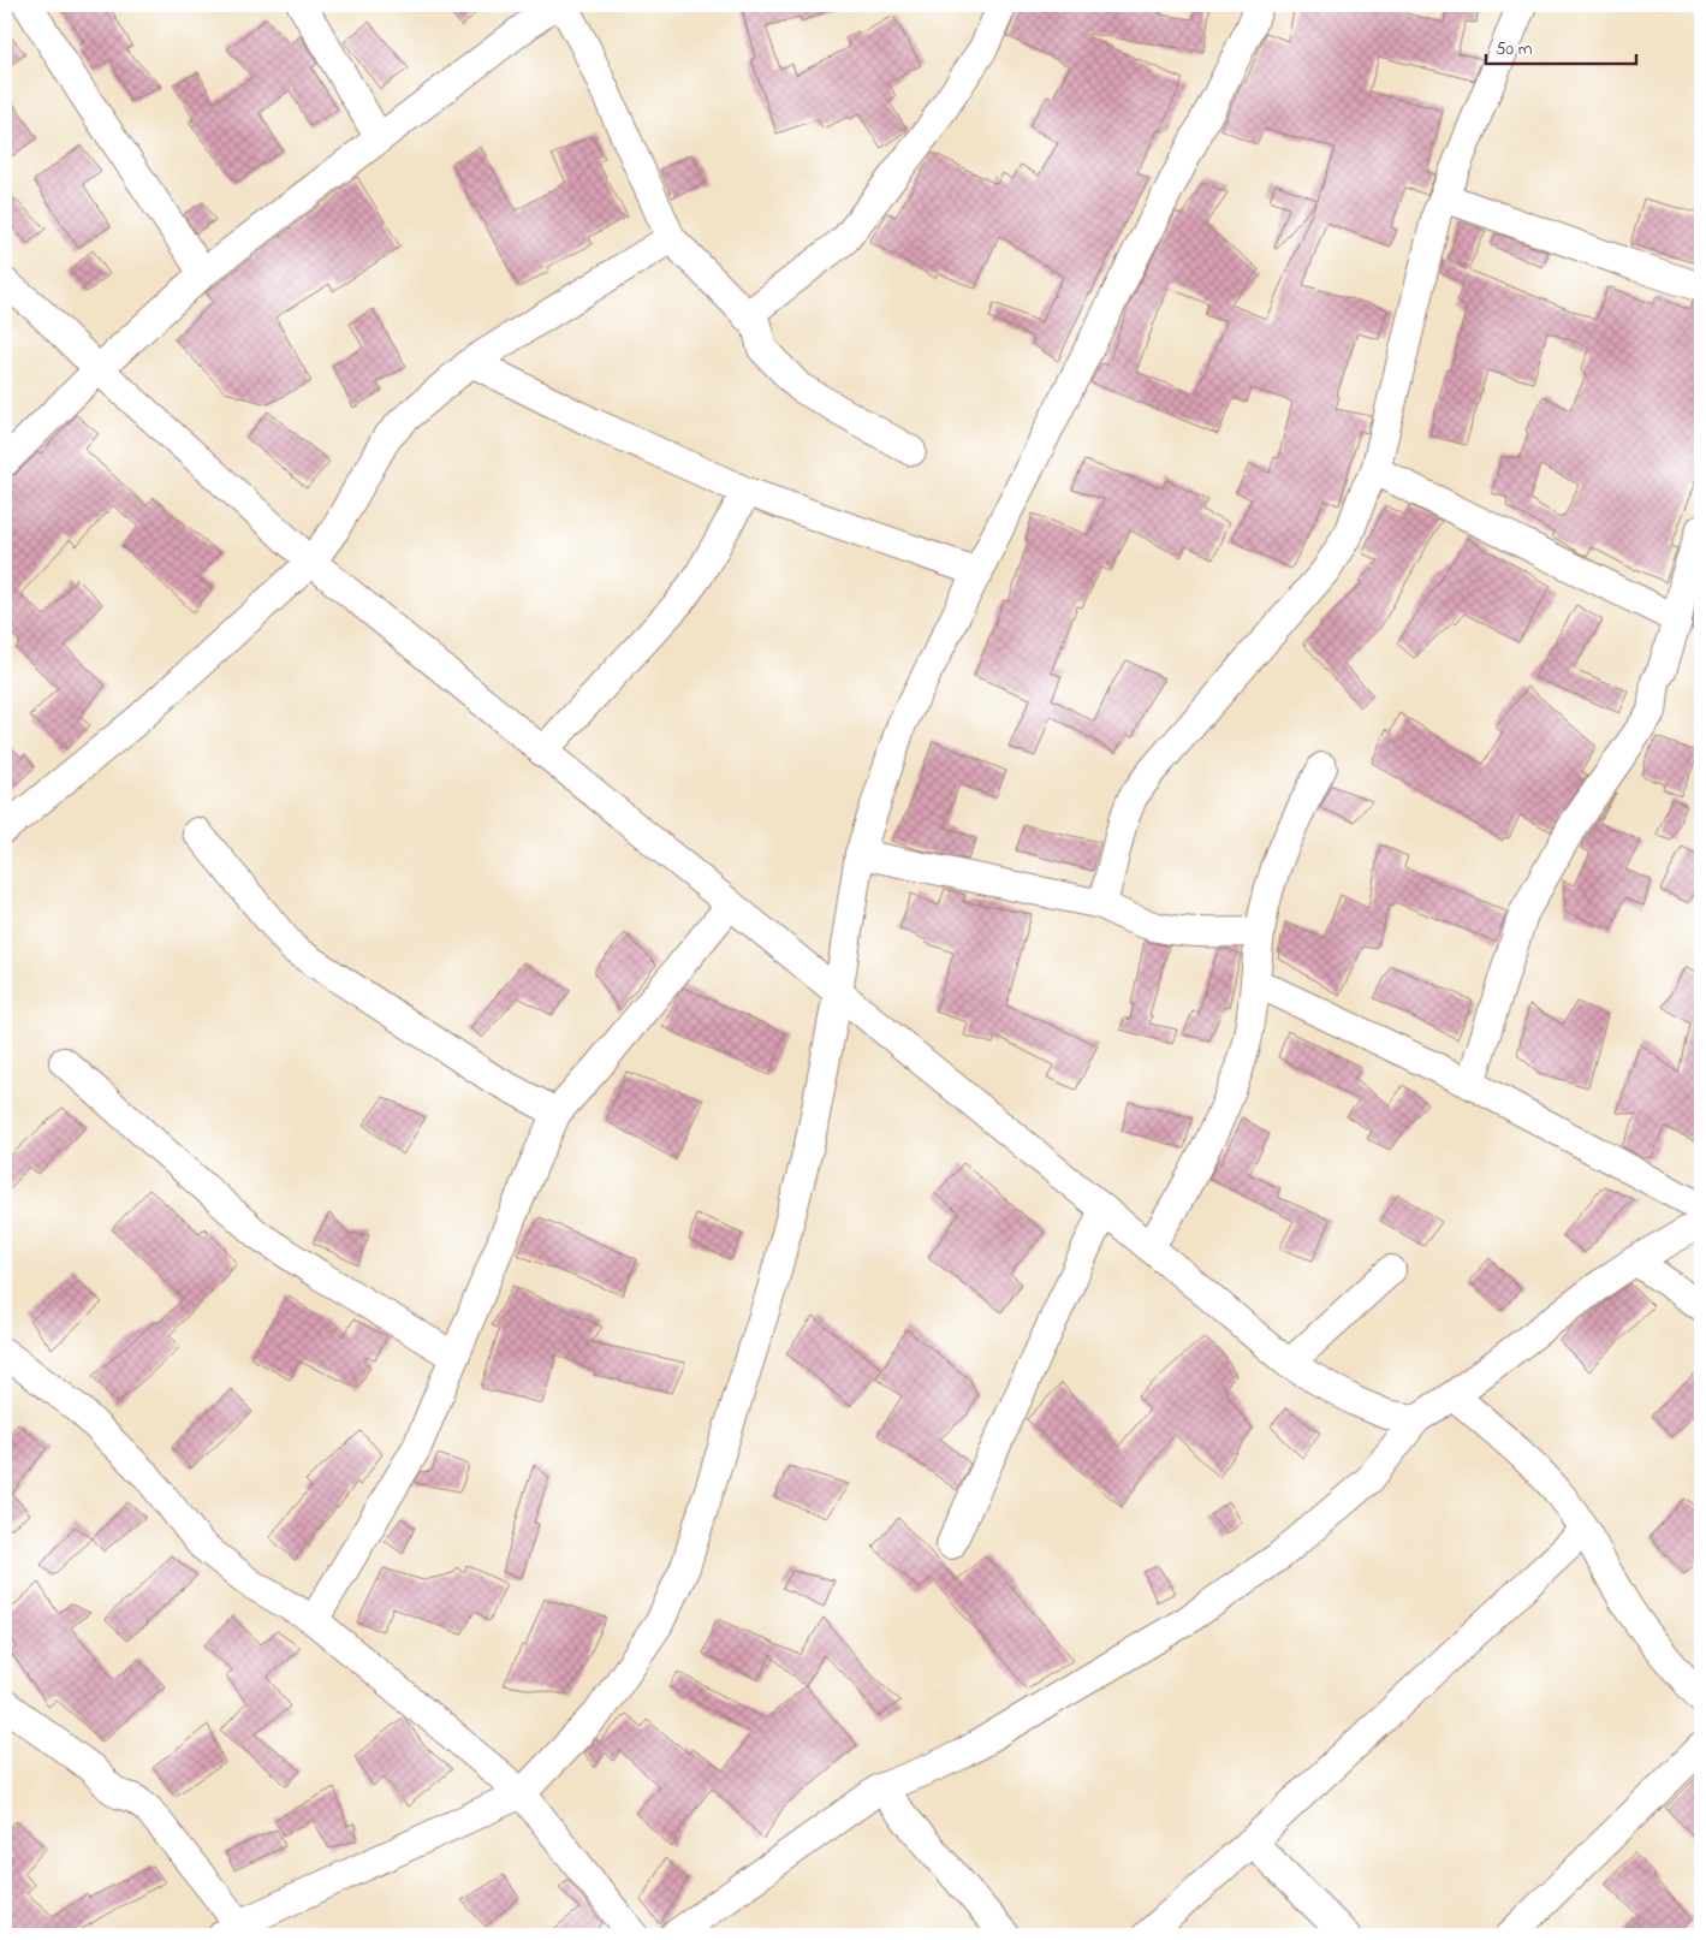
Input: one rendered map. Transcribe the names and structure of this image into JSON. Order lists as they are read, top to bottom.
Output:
{
  "scale_bar": "50 m"
}
